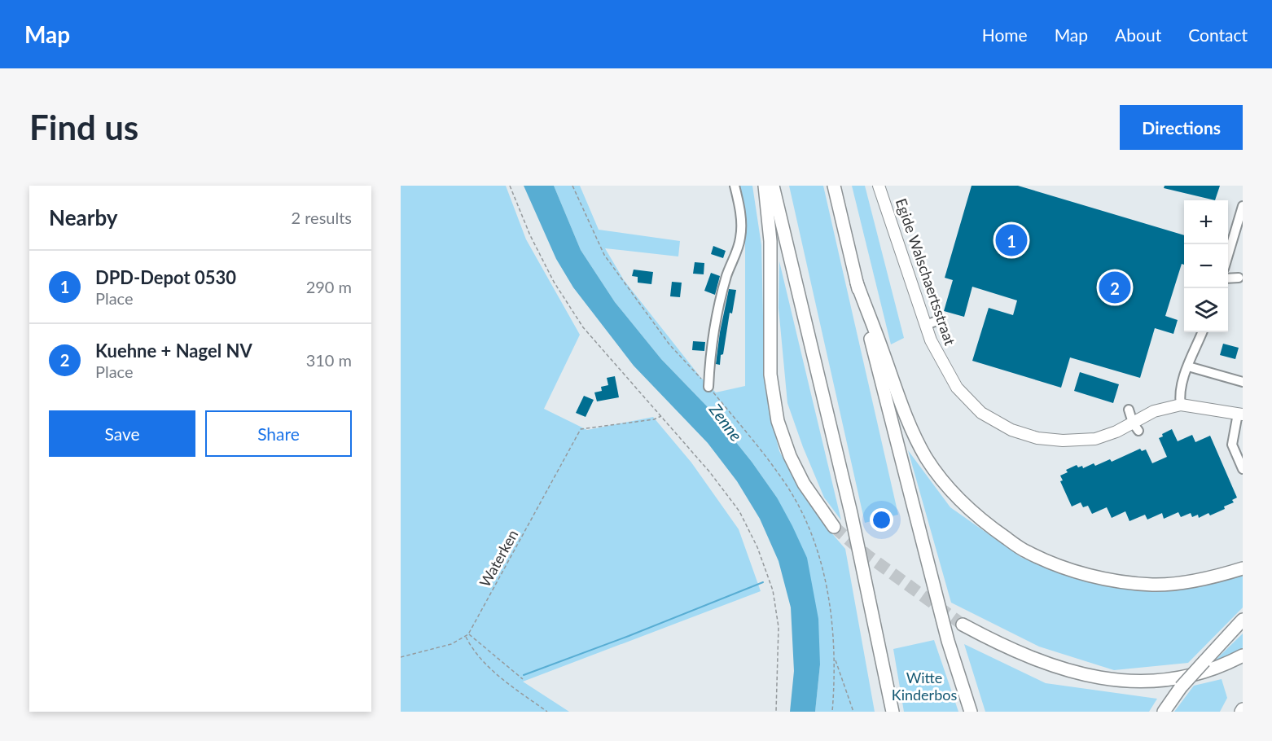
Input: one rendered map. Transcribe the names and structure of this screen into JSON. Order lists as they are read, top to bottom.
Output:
{
  "streets": {
    "main road": ["Egide Walschaertsstraat"],
    "path": ["Waterken"]
  },
  "water": ["Zenne"],
  "parks": ["Witte Kinderbos"],
  "page": {
    "header": "Map",
    "nav": [
      "Home",
      "Map",
      "About",
      "Contact"
    ],
    "buttons": [
      "Directions",
      ["Save", "Share"]
    ],
    "title": "Find us",
    "heading": ["Nearby", "2 results"],
    "map_buttons": ["+", "−"],
    "pins": ["1", "2"],
    "list": [
      {
        "mark": "1",
        "name": "DPD-Depot 0530",
        "note": "Place",
        "value": "290 m"
      },
      {
        "mark": "2",
        "name": "Kuehne + Nagel NV",
        "note": "Place",
        "value": "310 m"
      }
    ]
  }
}
